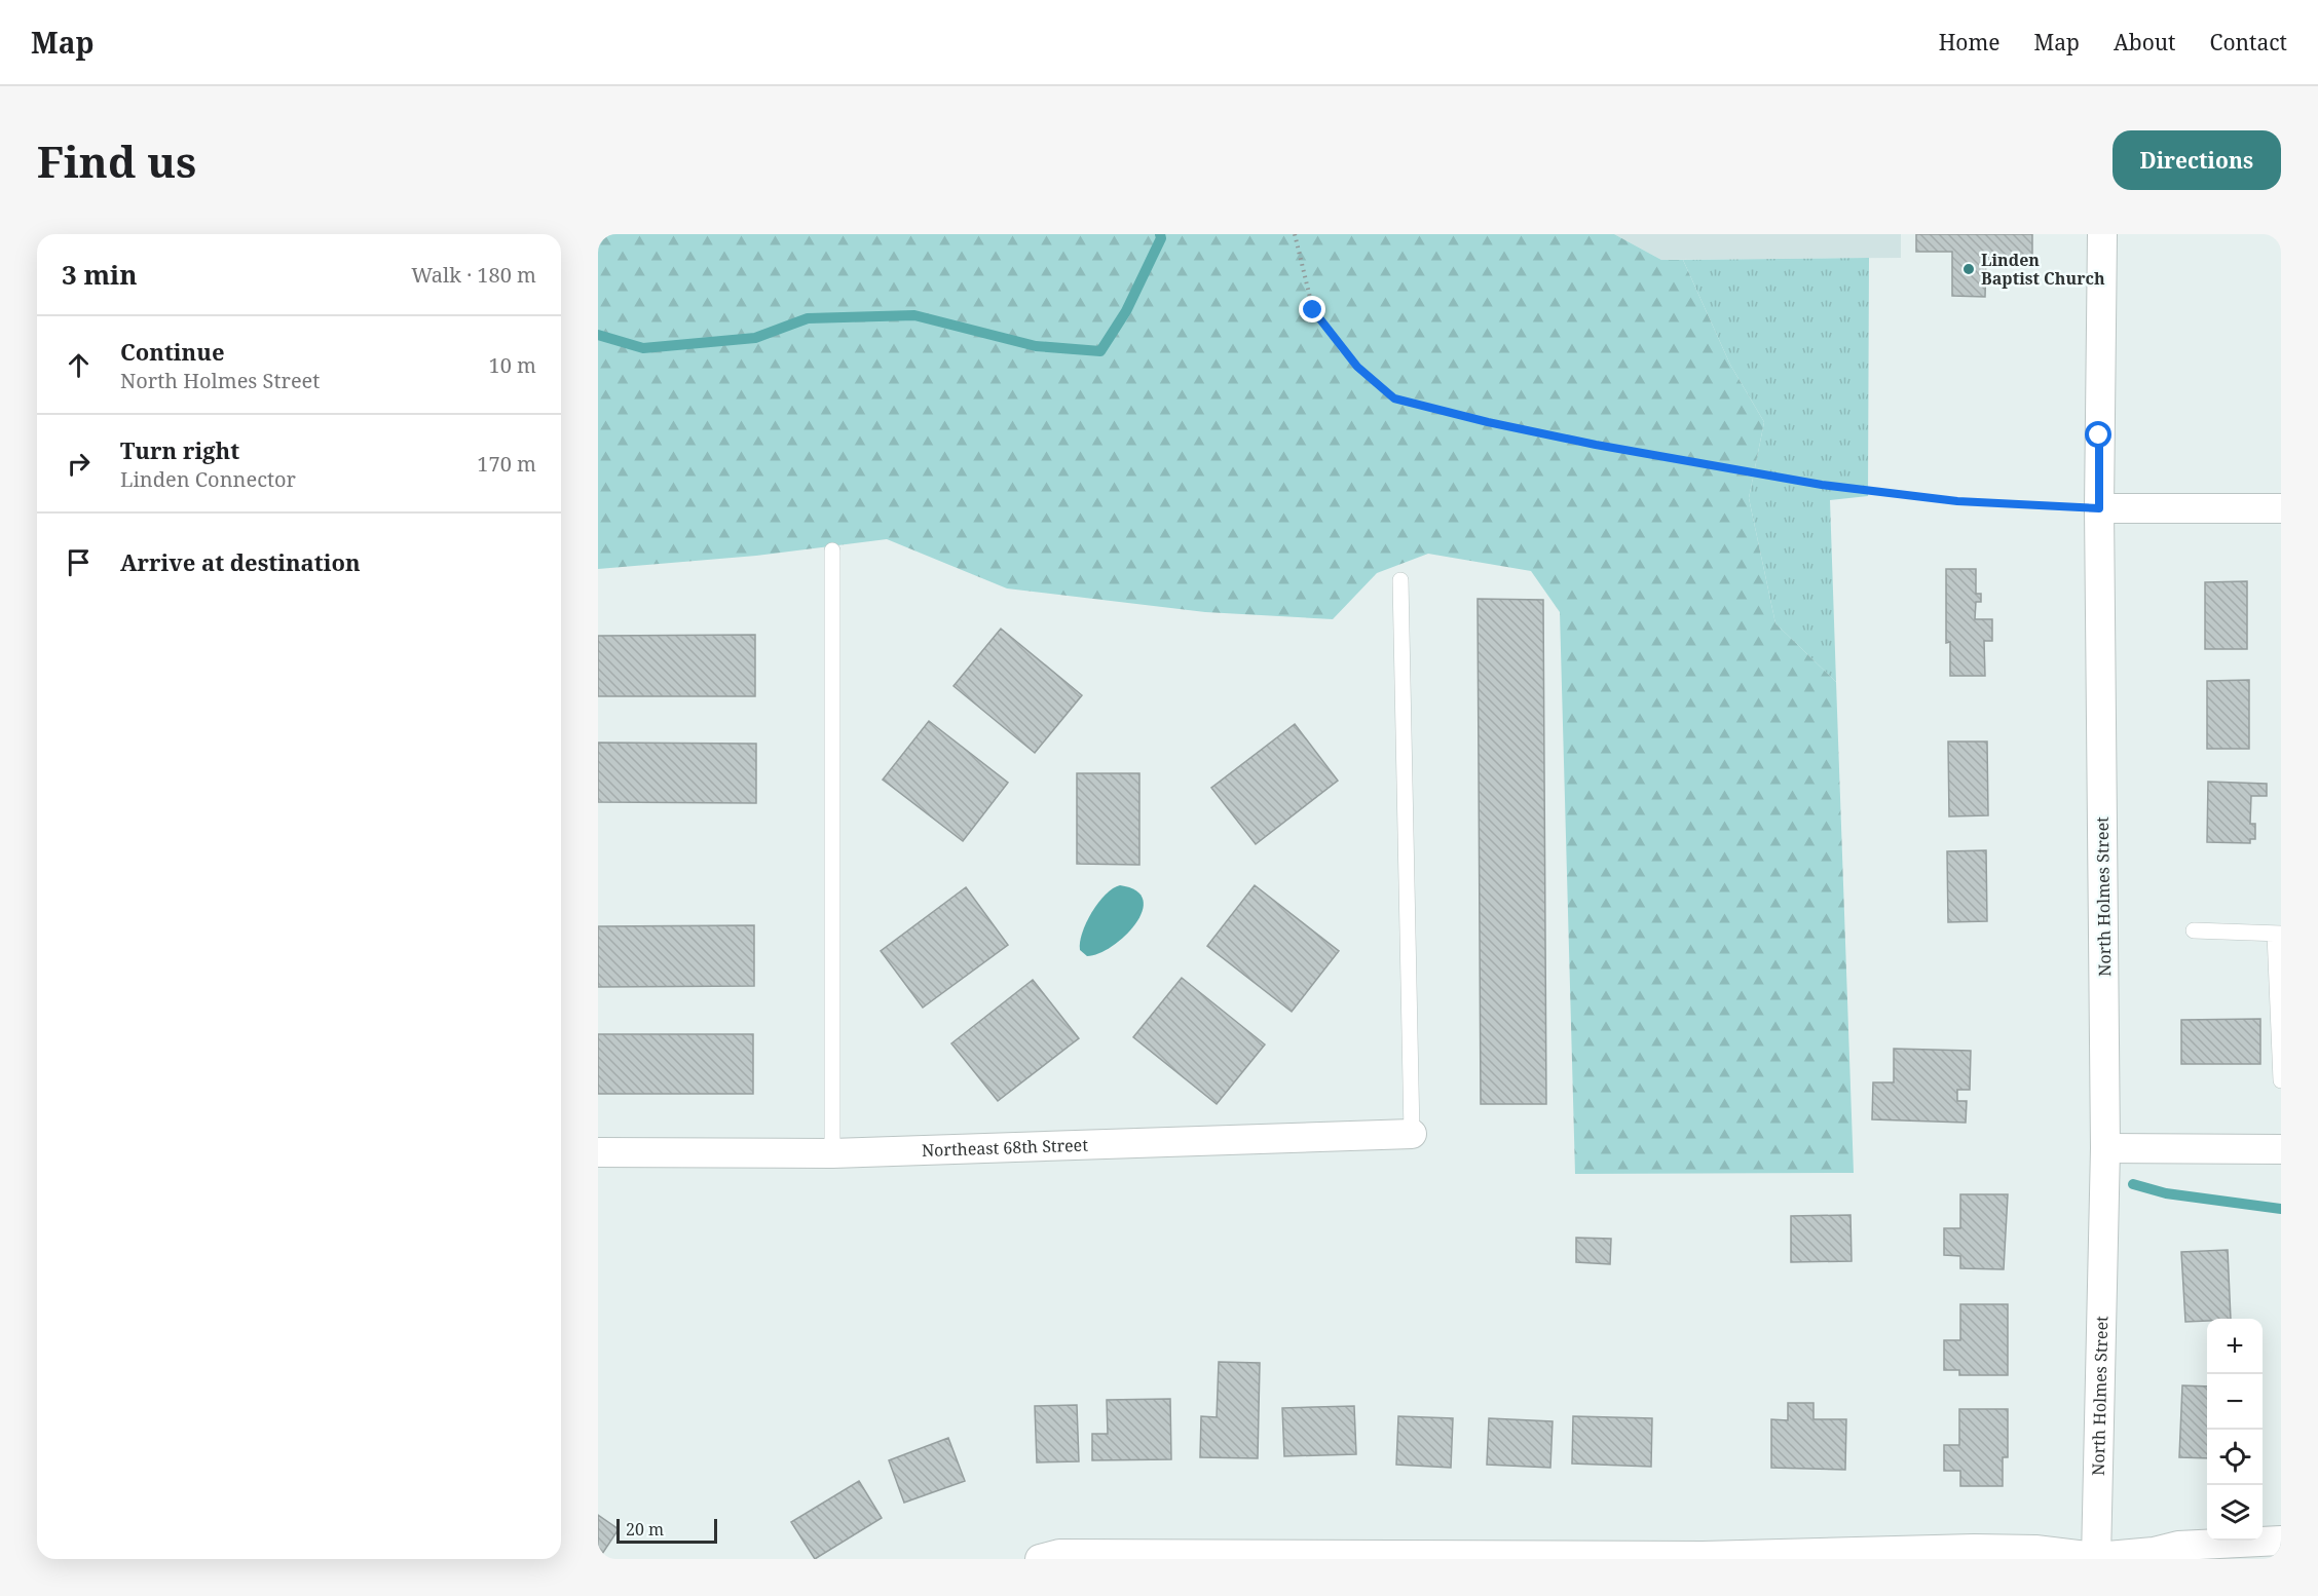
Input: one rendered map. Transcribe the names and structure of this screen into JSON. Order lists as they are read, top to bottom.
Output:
{
  "streets": {
    "street": ["North Holmes Street", "Northeast 68th Street"]
  },
  "places": ["Linden Baptist Church"],
  "scale_bar": "20 m",
  "page": {
    "header": "Map",
    "nav": [
      "Home",
      "Map",
      "About",
      "Contact"
    ],
    "buttons": "Directions",
    "title": "Find us",
    "heading": ["3 min", "Walk · 180 m"],
    "list": [
      ["Continue", "North Holmes Street", "10 m"],
      ["Turn right", "Linden Connector", "170 m"],
      "Arrive at destination"
    ],
    "map_buttons": ["+", "−"],
    "scale": "20 m"
  }
}
